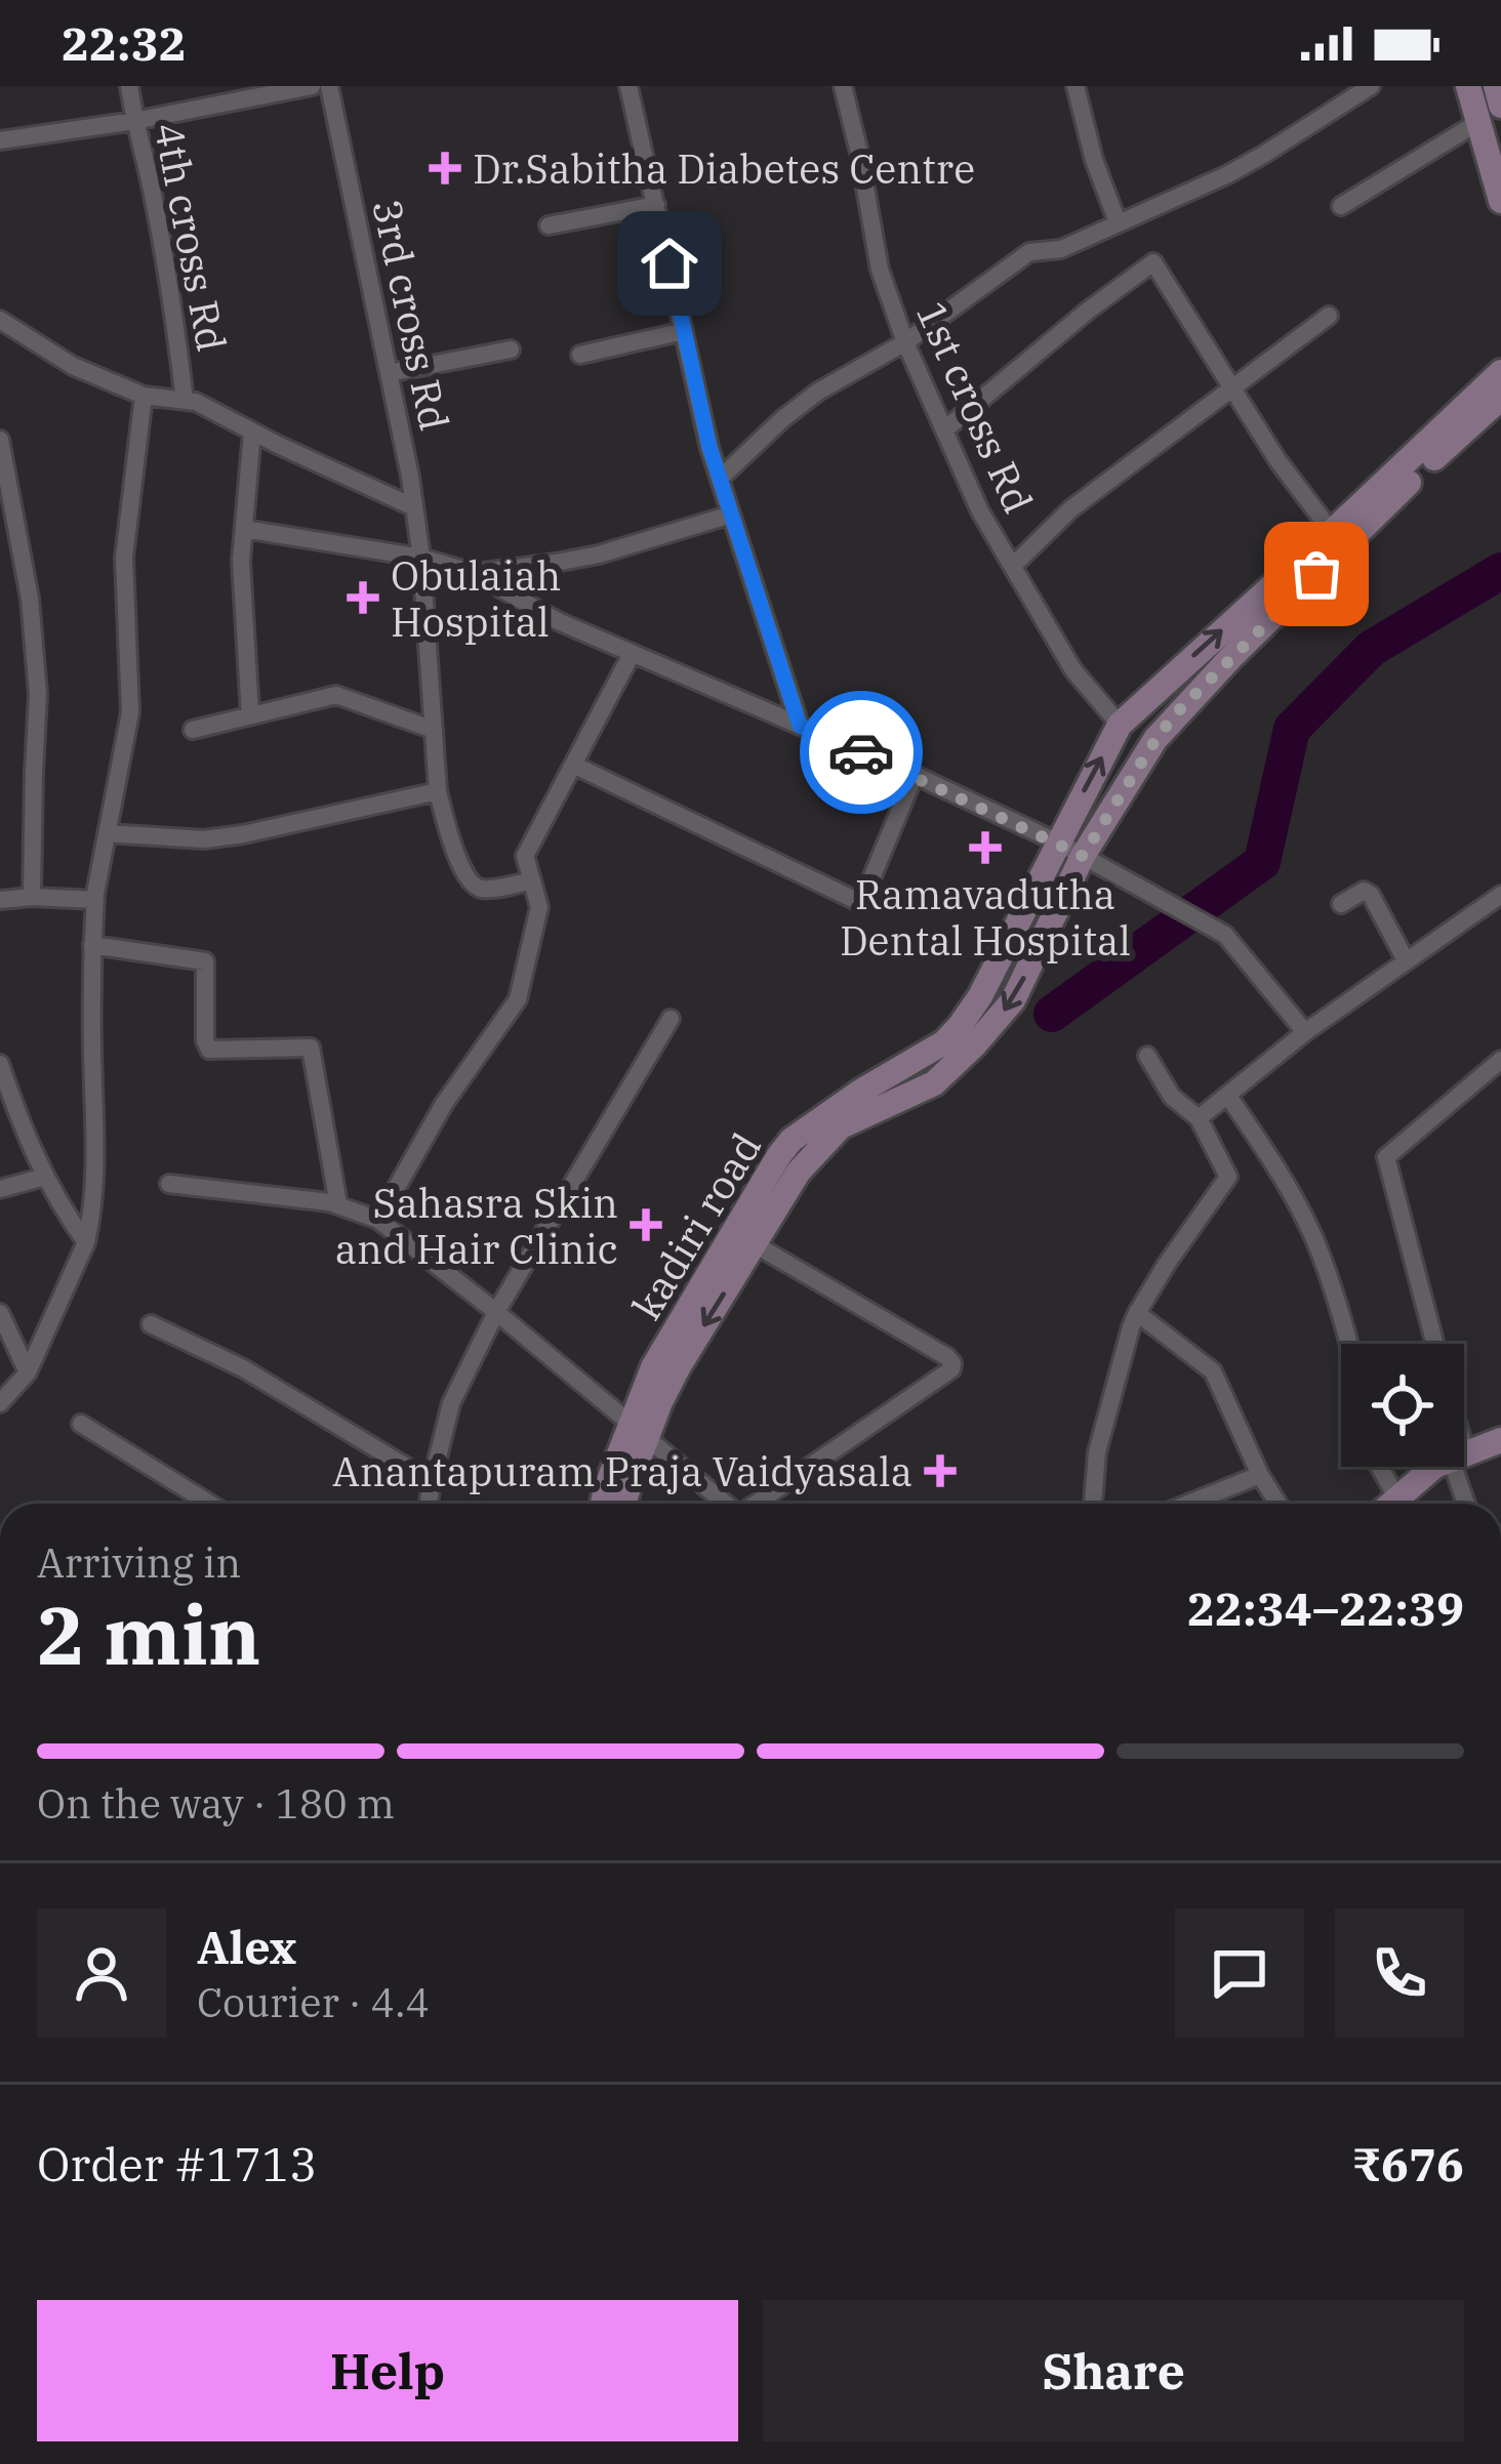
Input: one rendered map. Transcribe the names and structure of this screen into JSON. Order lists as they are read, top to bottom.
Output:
{
  "streets": {
    "main road": ["kadiri road"],
    "street": ["4th cross Rd", "3rd cross Rd", "1st cross Rd"]
  },
  "crossings": [
    ["1st cross Rd", "kadiri road"]
  ],
  "places": {
    "health": [
      "Dr.Sabitha Diabetes Centre",
      "Obulaiah Hospital",
      "Ramavadutha Dental Hospital",
      "Sahasra Skin and Hair Clinic",
      "Anantapuram Praja Vaidyasala"
    ]
  },
  "page": {
    "status": "22:32",
    "heading": ["2 min", "Arriving in", "22:34–22:39"],
    "panel": [
      "Alex",
      "Courier · 4.4",
      "Order #1713",
      "₹676"
    ],
    "bar": "On the way · 180 m",
    "buttons": ["Help", "Share"]
  }
}
